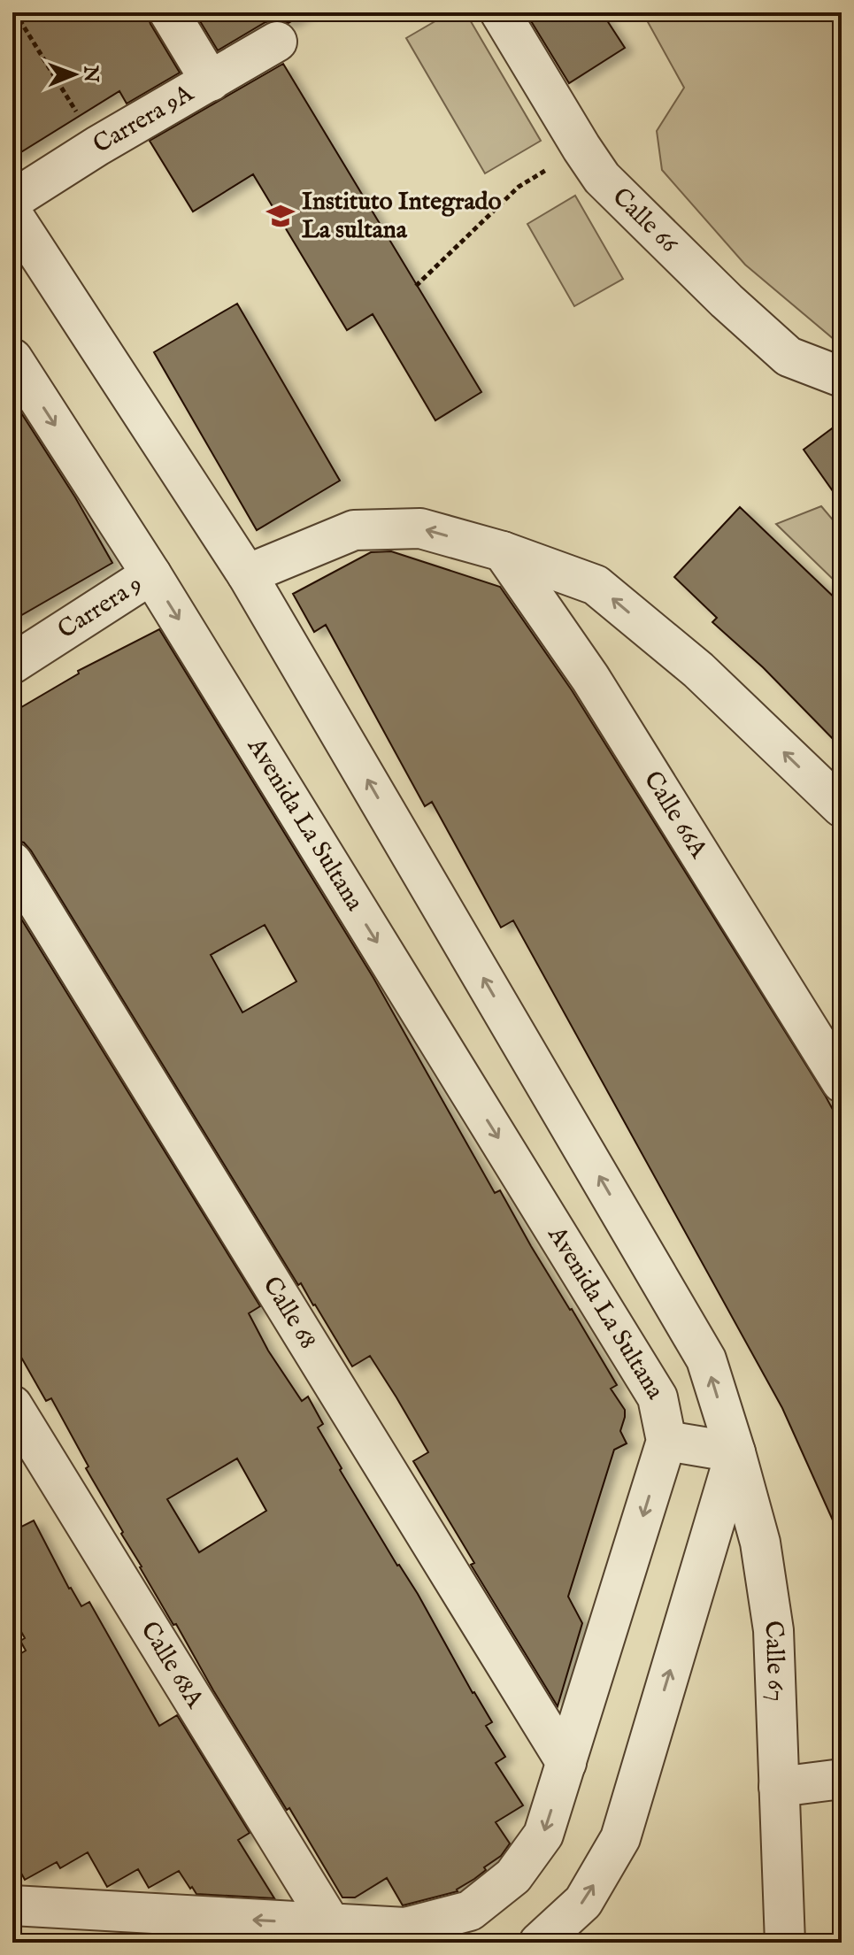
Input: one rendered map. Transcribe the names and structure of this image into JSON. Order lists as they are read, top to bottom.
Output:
{
  "streets": {
    "street": [
      "Carrera 9A",
      "Calle 66",
      "Carrera 9",
      "Calle 66A",
      "Avenida La Sultana",
      "Calle 68",
      "Calle 67",
      "Calle 68A"
    ]
  },
  "crossings": [
    ["Carrera 9", "Avenida La Sultana"],
    ["Avenida La Sultana", "Calle 68"],
    ["Avenida La Sultana", "Calle 68A"]
  ],
  "places": {
    "school or university": ["Instituto Integrado La sultana"]
  },
  "north": "right"
}
